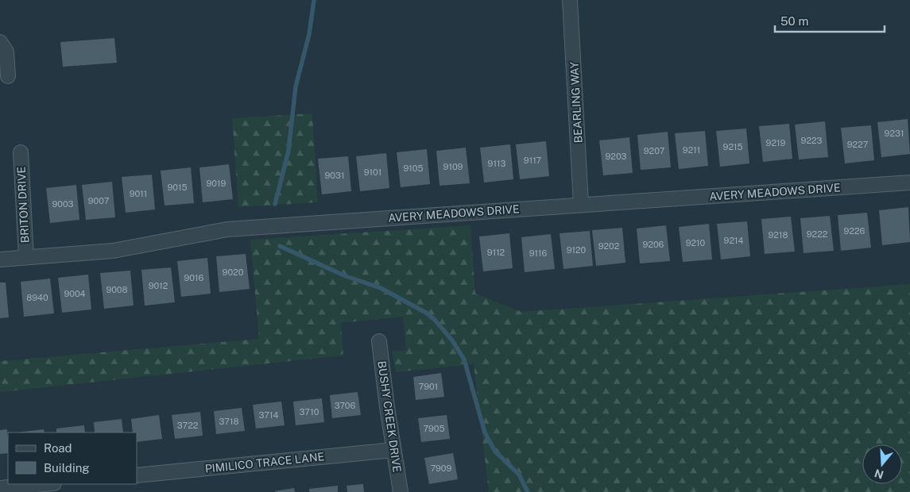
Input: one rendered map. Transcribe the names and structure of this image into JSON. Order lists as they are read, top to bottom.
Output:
{
  "streets": {
    "street": [
      "BEARLING WAY",
      "AVERY MEADOWS DRIVE",
      "BRITON DRIVE",
      "BUSHY CREEK DRIVE",
      "PIMILICO TRACE LANE"
    ]
  },
  "crossings": [
    ["BEARLING WAY", "AVERY MEADOWS DRIVE"],
    ["AVERY MEADOWS DRIVE", "BRITON DRIVE"],
    ["BUSHY CREEK DRIVE", "PIMILICO TRACE LANE"]
  ],
  "house_numbers": [
    "9231",
    "9223",
    "9219",
    "9227",
    "9215",
    "9211",
    "9207",
    "9203",
    "9117",
    "9113",
    "9109",
    "9105",
    "9101",
    "9031",
    "9019",
    "9015",
    "9011",
    "9007",
    "9003",
    "9226",
    "9222",
    "9218",
    "9214",
    "9210",
    "9206",
    "9202",
    "9120",
    "9112",
    "9116",
    "9020",
    "9016",
    "9012",
    "9008",
    "9004",
    "8940",
    "7901",
    "3706",
    "3710",
    "3714",
    "3718",
    "3722",
    "7905",
    "7909"
  ],
  "legend": ["Road", "Building"],
  "scale_bar": "50 m",
  "north": "bottom"
}
